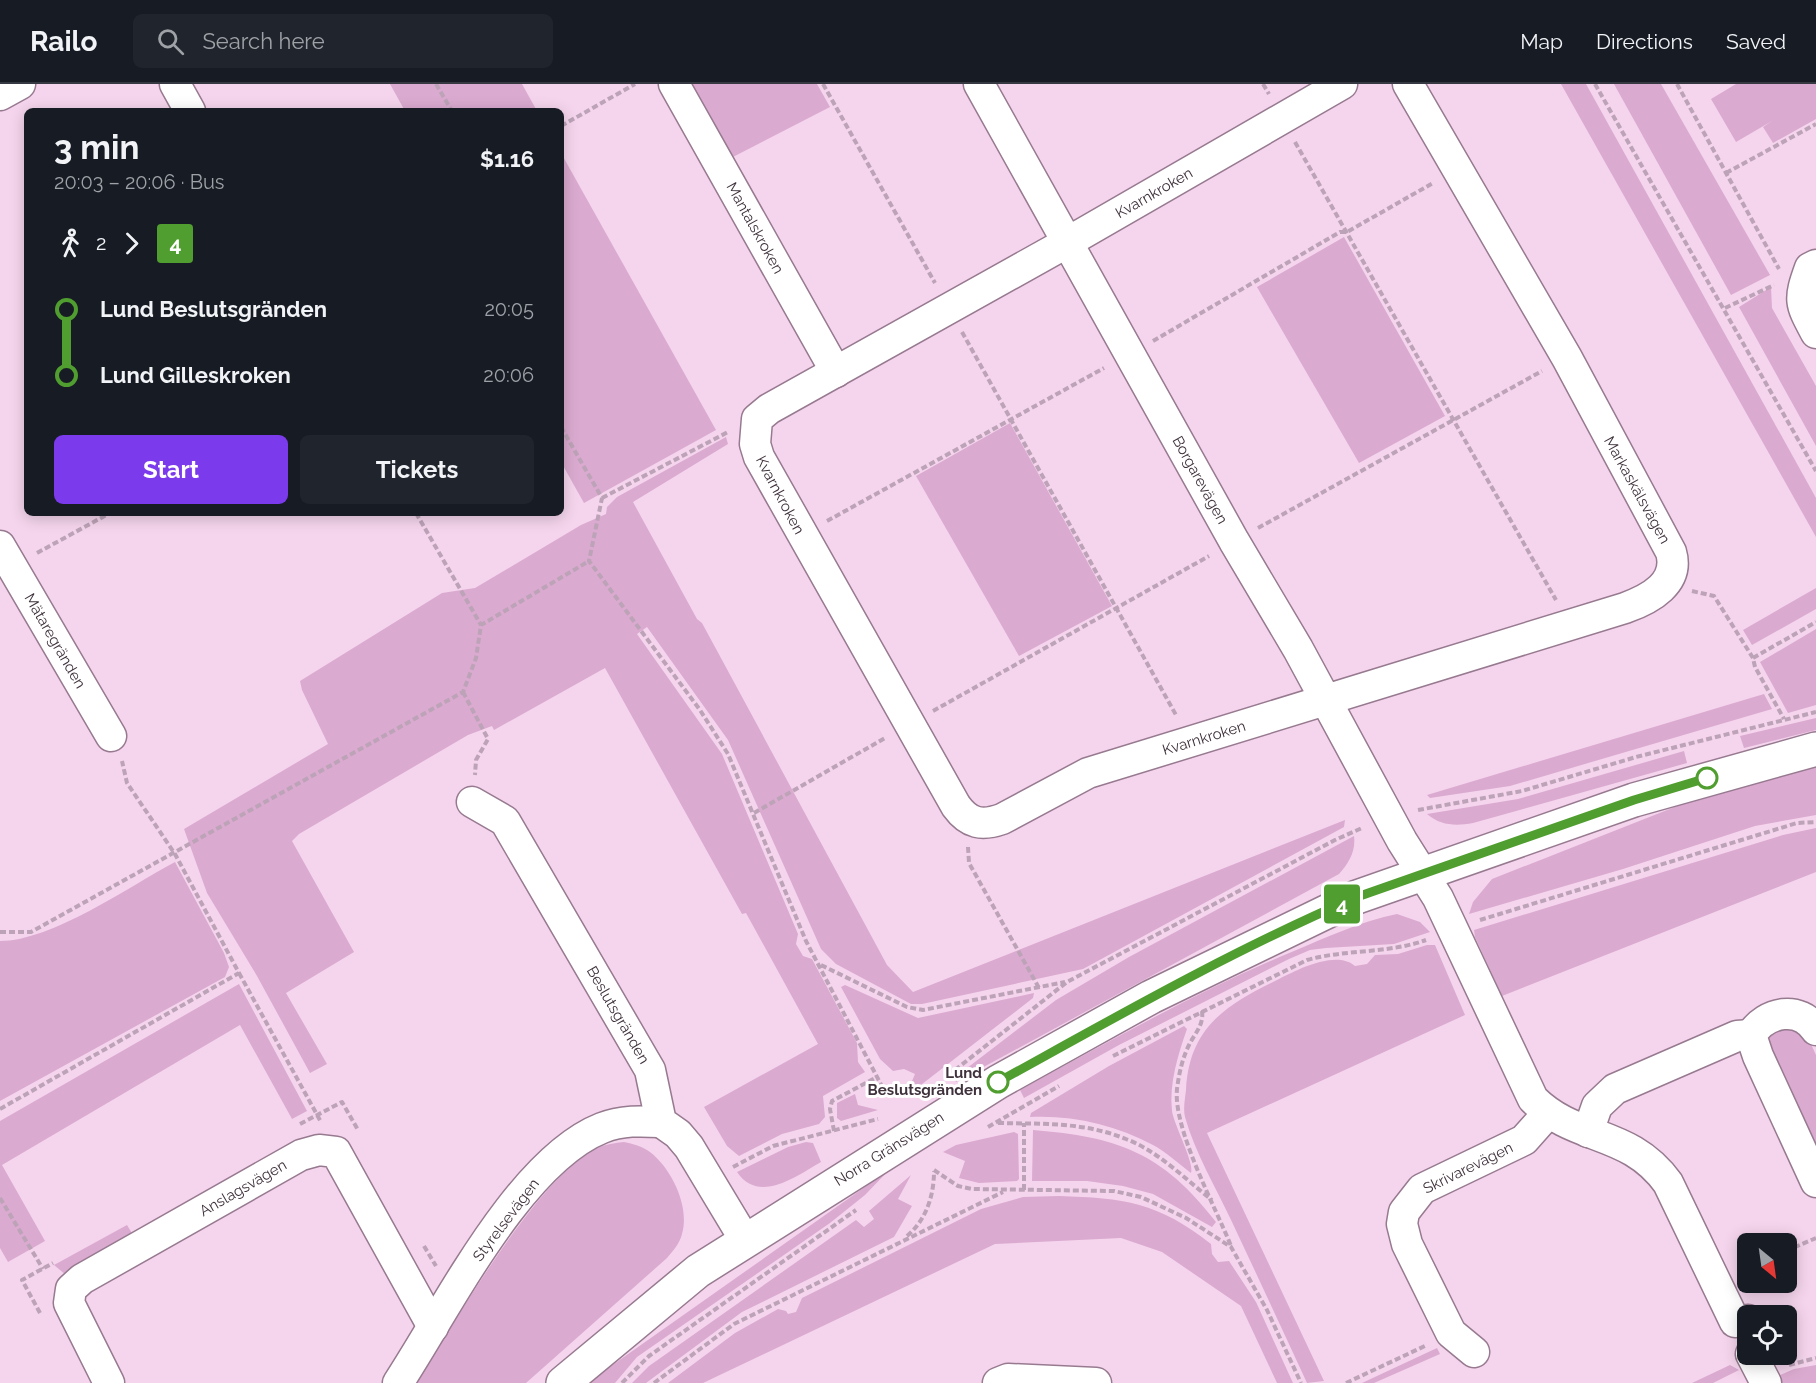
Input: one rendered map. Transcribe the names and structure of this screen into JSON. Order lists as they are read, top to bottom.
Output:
{
  "streets": {
    "street": [
      "Kvarnkroken",
      "Mantalskroken",
      "Borgarevägen",
      "Markaskälsvägen",
      "Mätaregränden",
      "Beslutsgränden",
      "Norra Gränsvägen",
      "Skrivarevägen",
      "Anslagsvägen",
      "Styrelsevägen"
    ]
  },
  "crossings": [
    ["Kvarnkroken", "Mantalskroken"],
    ["Kvarnkroken", "Borgarevägen"],
    ["Borgarevägen", "Norra Gränsvägen"],
    ["Beslutsgränden", "Styrelsevägen"]
  ],
  "places": ["Lund Beslutsgränden"],
  "lines": ["bus line 4"],
  "north": "bottom right",
  "page": {
    "header": "Railo",
    "search": "Search here",
    "nav": ["Map", "Directions", "Saved"],
    "on_map": "4",
    "heading": ["3 min", "20:03 – 20:06 · Bus", "$1.16"],
    "legs": ["2", "4"],
    "list": [
      {
        "name": "Lund Beslutsgränden",
        "value": "20:05"
      },
      {
        "name": "Lund Gilleskroken",
        "value": "20:06"
      }
    ],
    "buttons": ["Start", "Tickets"]
  }
}
